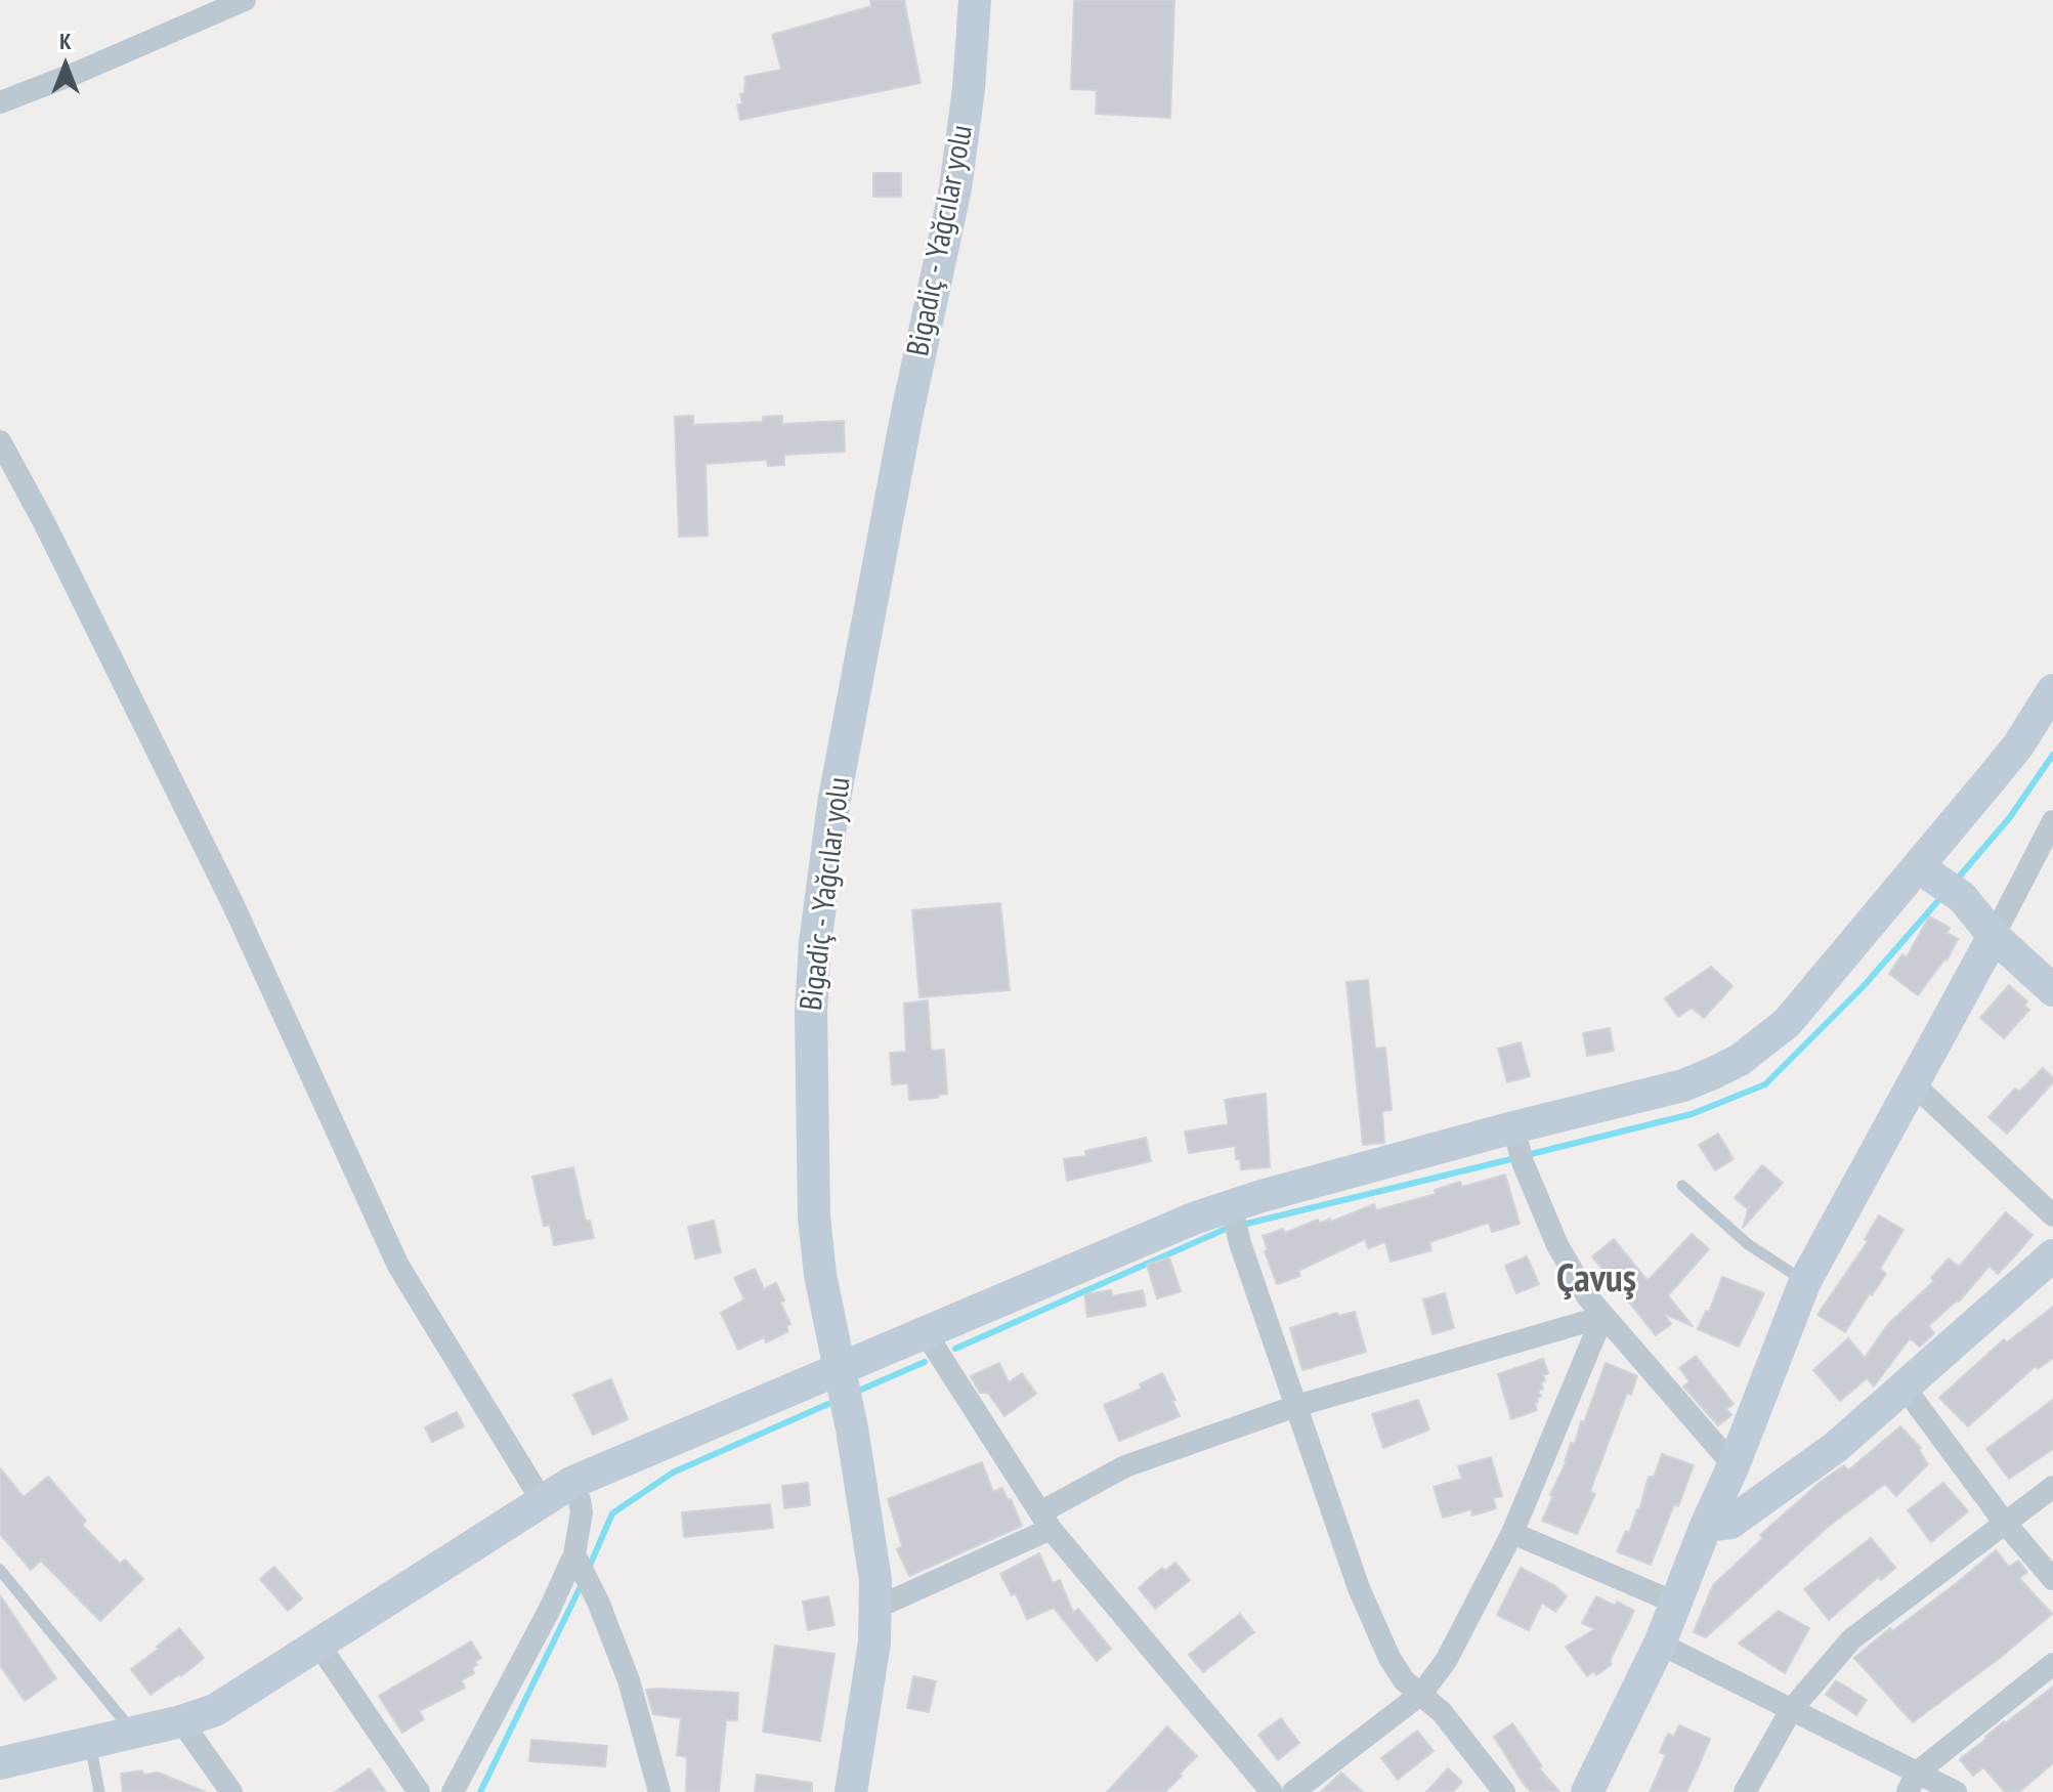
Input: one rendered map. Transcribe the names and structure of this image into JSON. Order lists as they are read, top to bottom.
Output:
{
  "streets": {
    "street": ["Bigadiç - Yağcılar yolu"]
  },
  "districts": ["Çavuş"],
  "north": "top"
}
